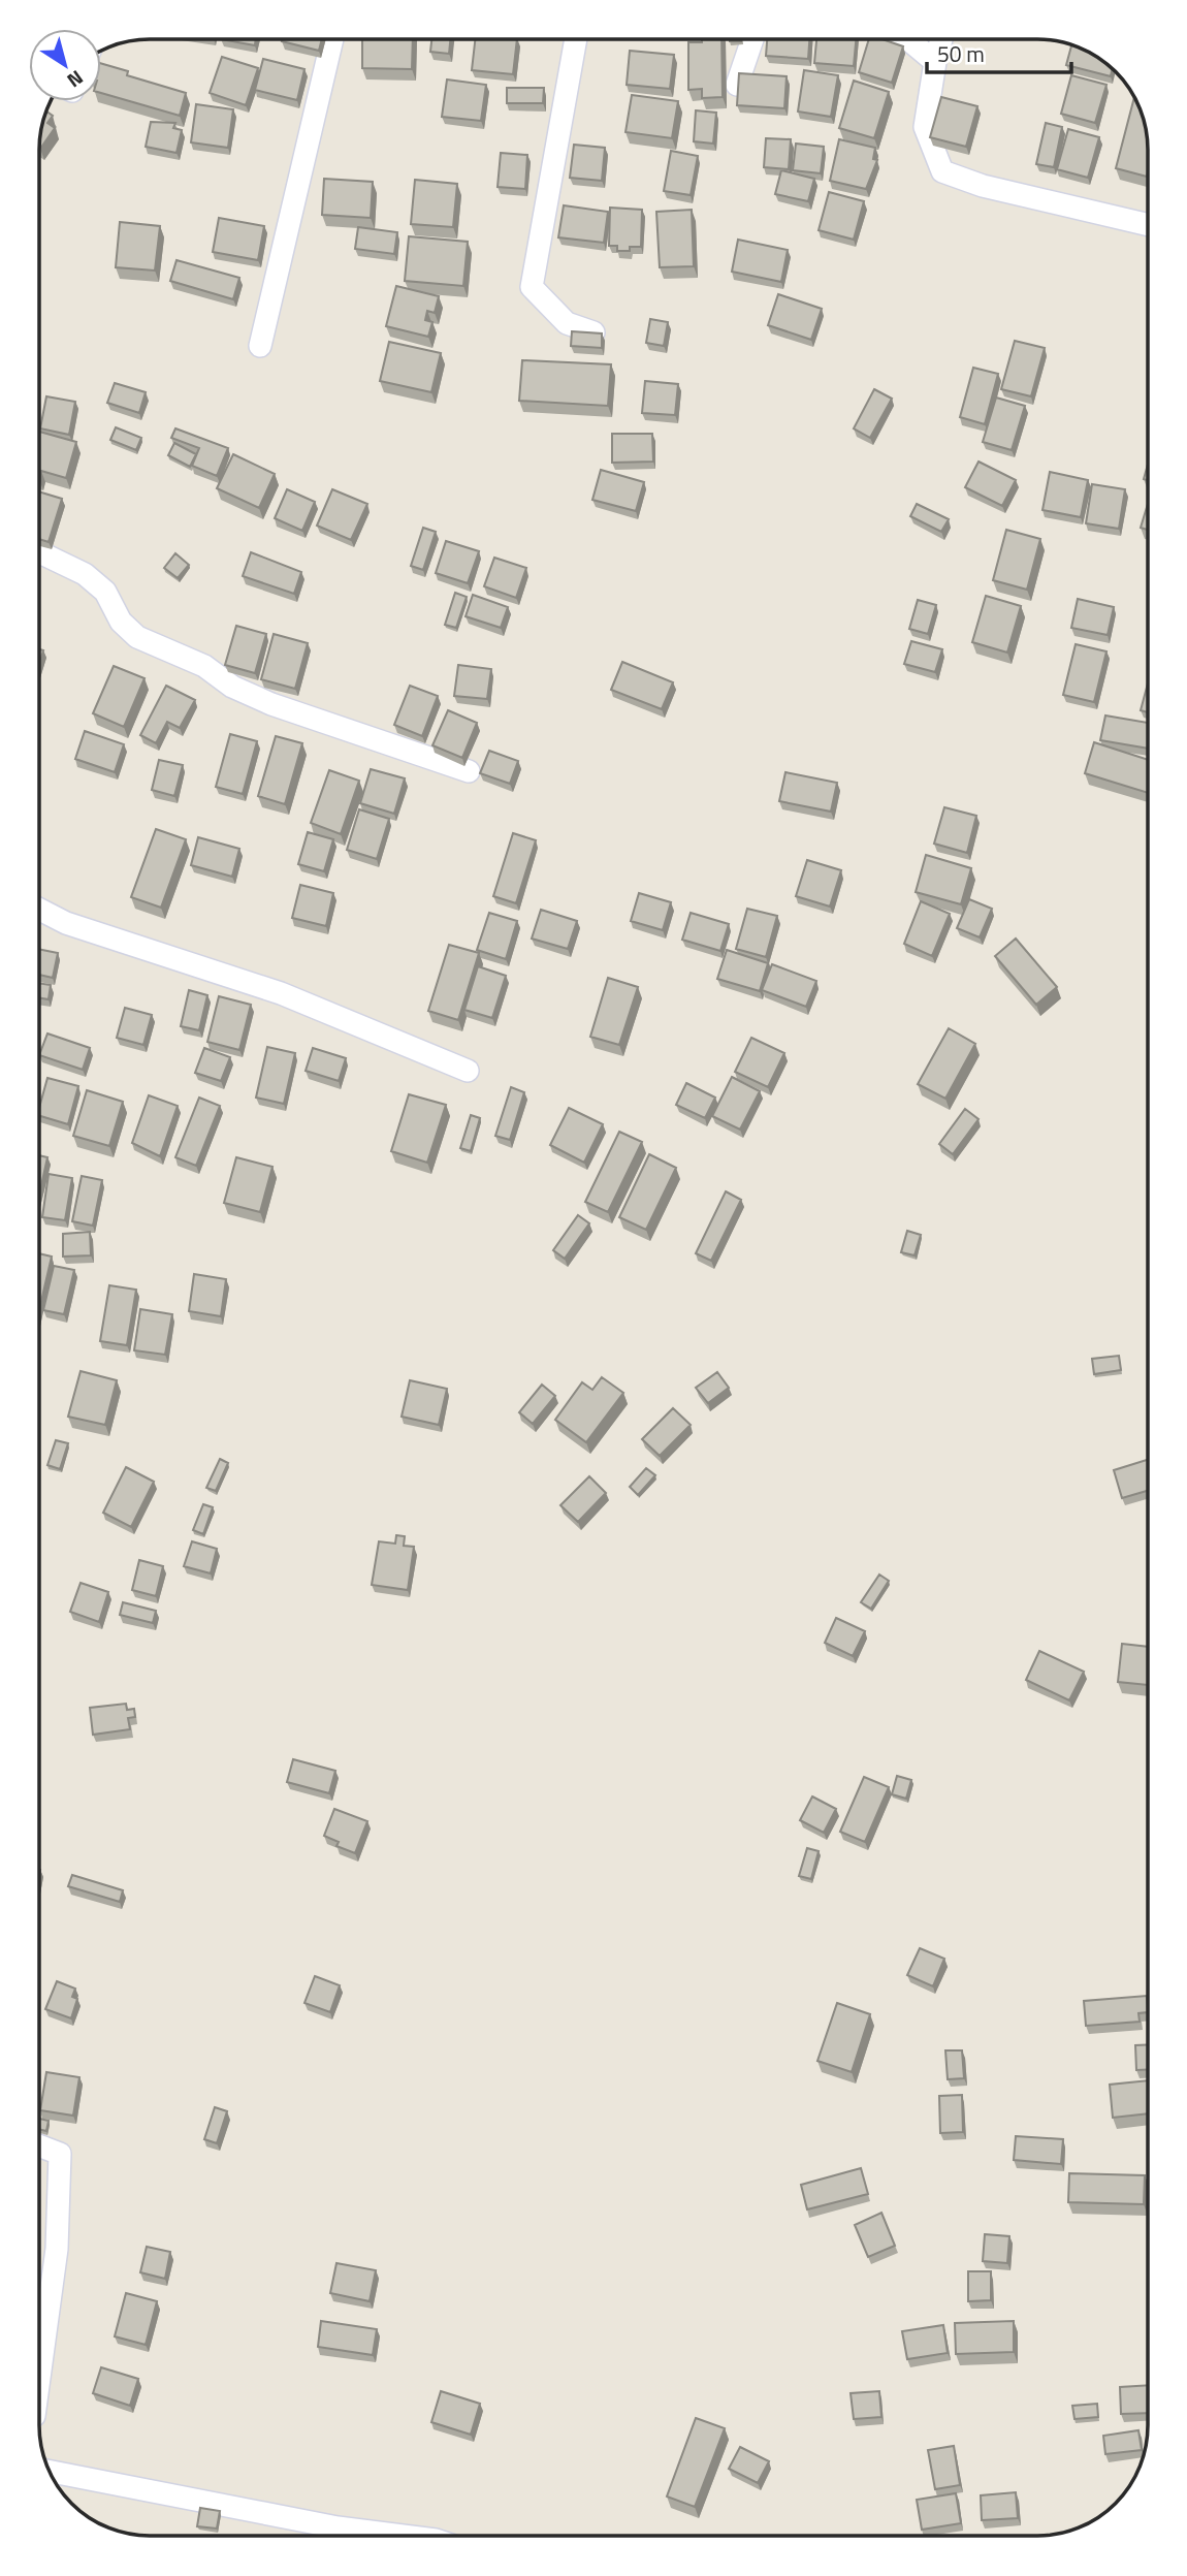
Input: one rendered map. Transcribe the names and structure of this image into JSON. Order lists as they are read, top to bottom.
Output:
{
  "scale_bar": "50 m",
  "north": "bottom right"
}
